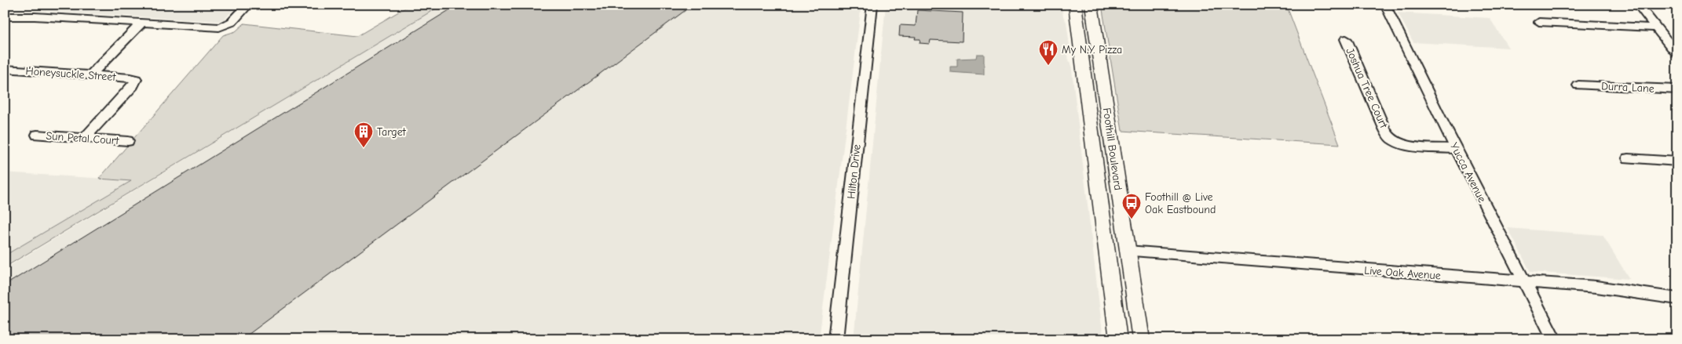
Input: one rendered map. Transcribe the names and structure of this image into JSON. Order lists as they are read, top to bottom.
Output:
{
  "streets": {
    "main road": ["Foothill Boulevard"],
    "street": [
      "Honeysuckle Street",
      "Durra Lane",
      "Joshua Tree Court",
      "Sun Petal Court",
      "Hilton Drive",
      "Yucca Avenue",
      "Live Oak Avenue"
    ]
  },
  "crossings": [
    ["Honeysuckle Street", "Sun Petal Court"],
    ["Joshua Tree Court", "Yucca Avenue"],
    ["Foothill Boulevard", "Live Oak Avenue"],
    ["Yucca Avenue", "Live Oak Avenue"]
  ],
  "places": {
    "restaurant": ["My N.Y. Pizza"],
    "building": ["Target"],
    "bus stop": ["Foothill @ Live Oak Eastbound"]
  }
}
